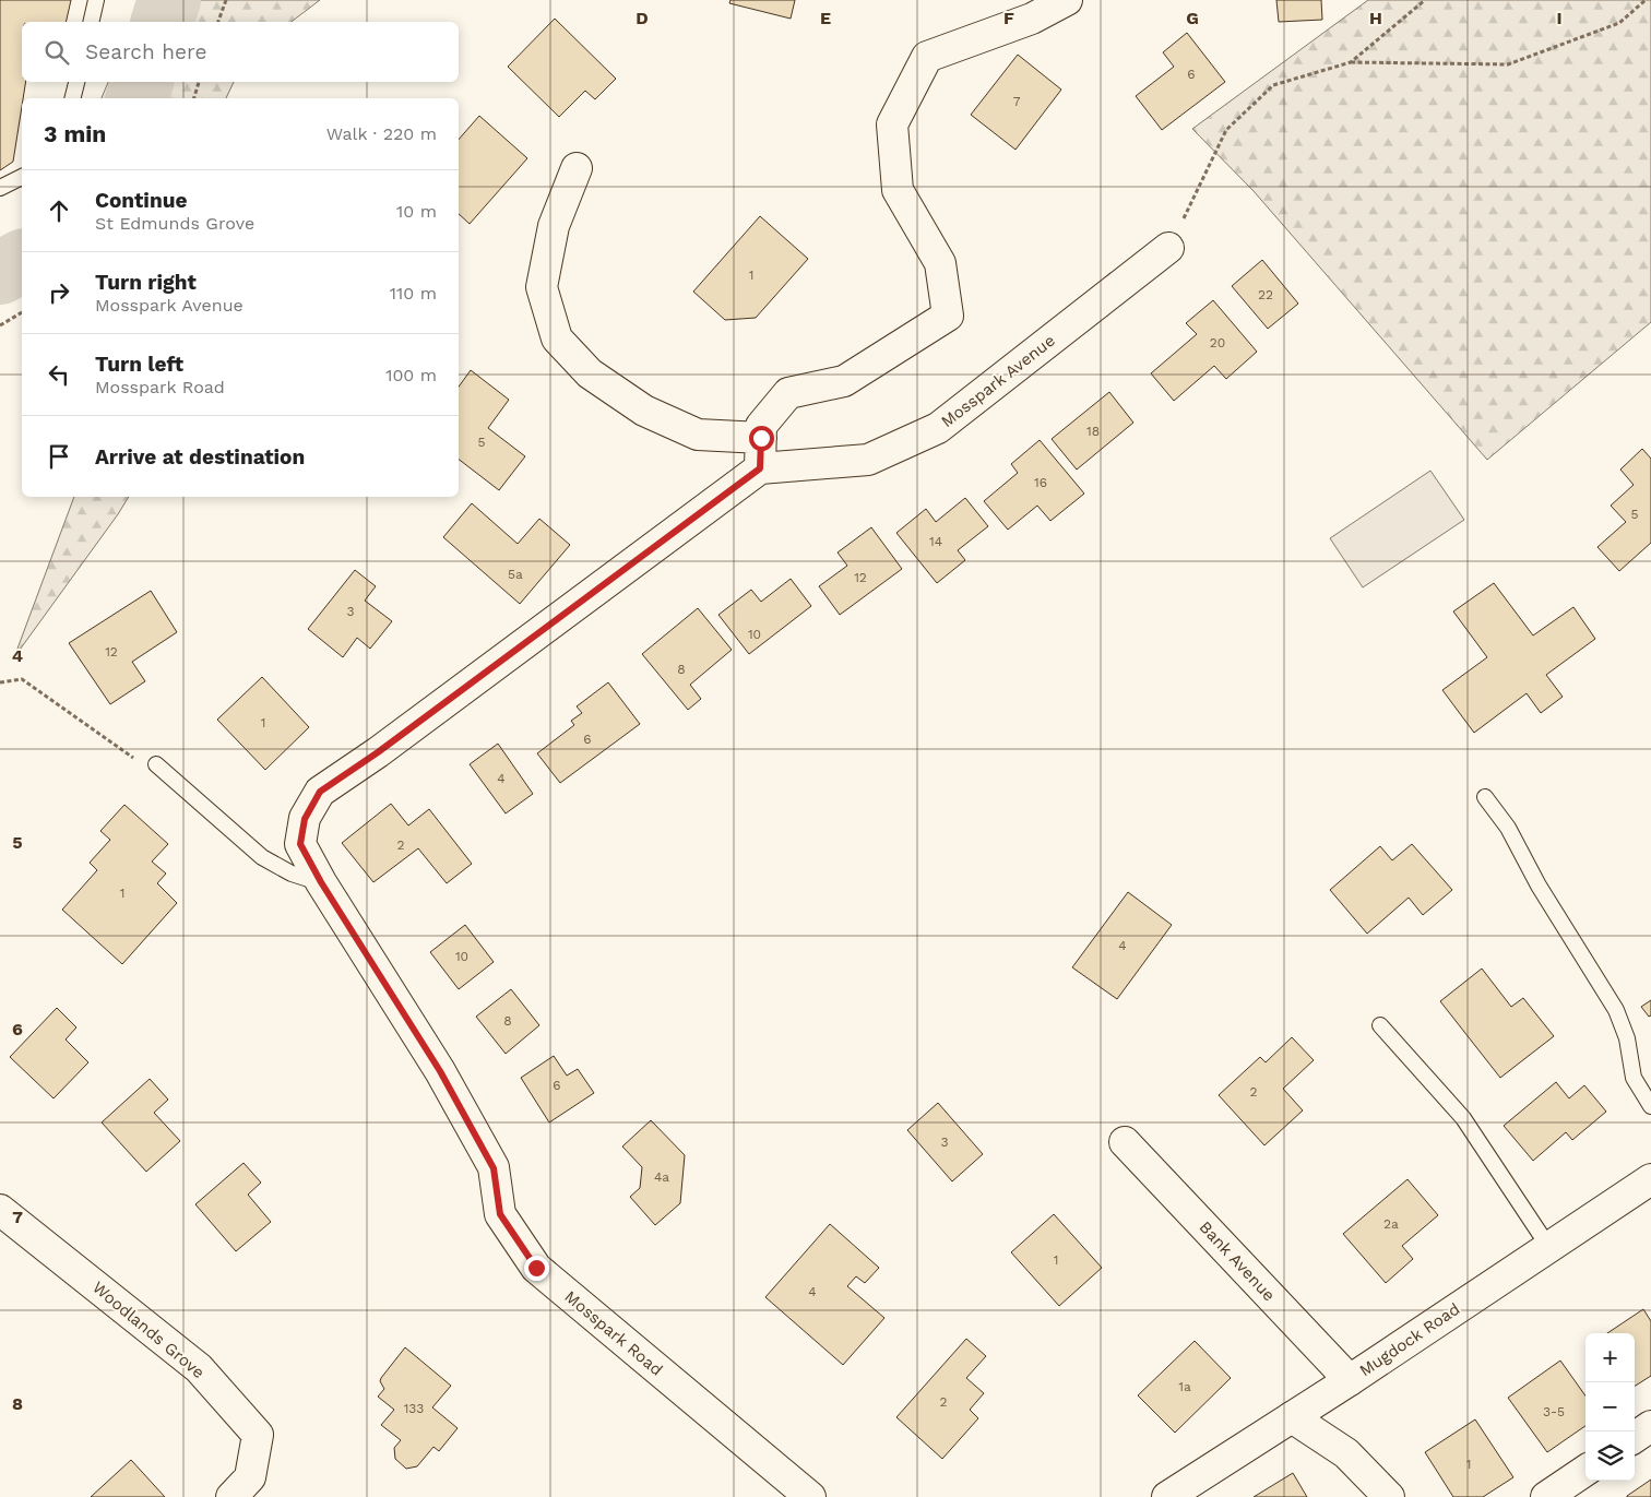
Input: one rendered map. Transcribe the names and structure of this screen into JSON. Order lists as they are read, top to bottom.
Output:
{
  "streets": {
    "street": [
      "Mosspark Avenue",
      "Bank Avenue",
      "Woodlands Grove",
      "Mosspark Road",
      "Mugdock Road"
    ]
  },
  "crossings": [
    ["Mosspark Avenue", "Mosspark Road"],
    ["Bank Avenue", "Mugdock Road"]
  ],
  "house_numbers": [
    "6",
    "7",
    "1",
    "22",
    "20",
    "18",
    "5",
    "16",
    "5",
    "14",
    "5a",
    "12",
    "3",
    "10",
    "12",
    "8",
    "1",
    "6",
    "4",
    "2",
    "1",
    "4",
    "10",
    "8",
    "6",
    "2",
    "3",
    "4a",
    "2a",
    "1",
    "4",
    "1a",
    "2",
    "133",
    "3-5",
    "1"
  ],
  "page": {
    "search": "Search here",
    "heading": ["3 min", "Walk · 220 m"],
    "list": [
      ["Continue", "St Edmunds Grove", "10 m"],
      ["Turn right", "Mosspark Avenue", "110 m"],
      ["Turn left", "Mosspark Road", "100 m"],
      "Arrive at destination"
    ],
    "map_buttons": ["+", "−"]
  },
  "grid": {
    "columns": [
      "D",
      "E",
      "F",
      "G",
      "H",
      "I"
    ],
    "rows": [
      "4",
      "5",
      "6",
      "7",
      "8"
    ]
  }
}
